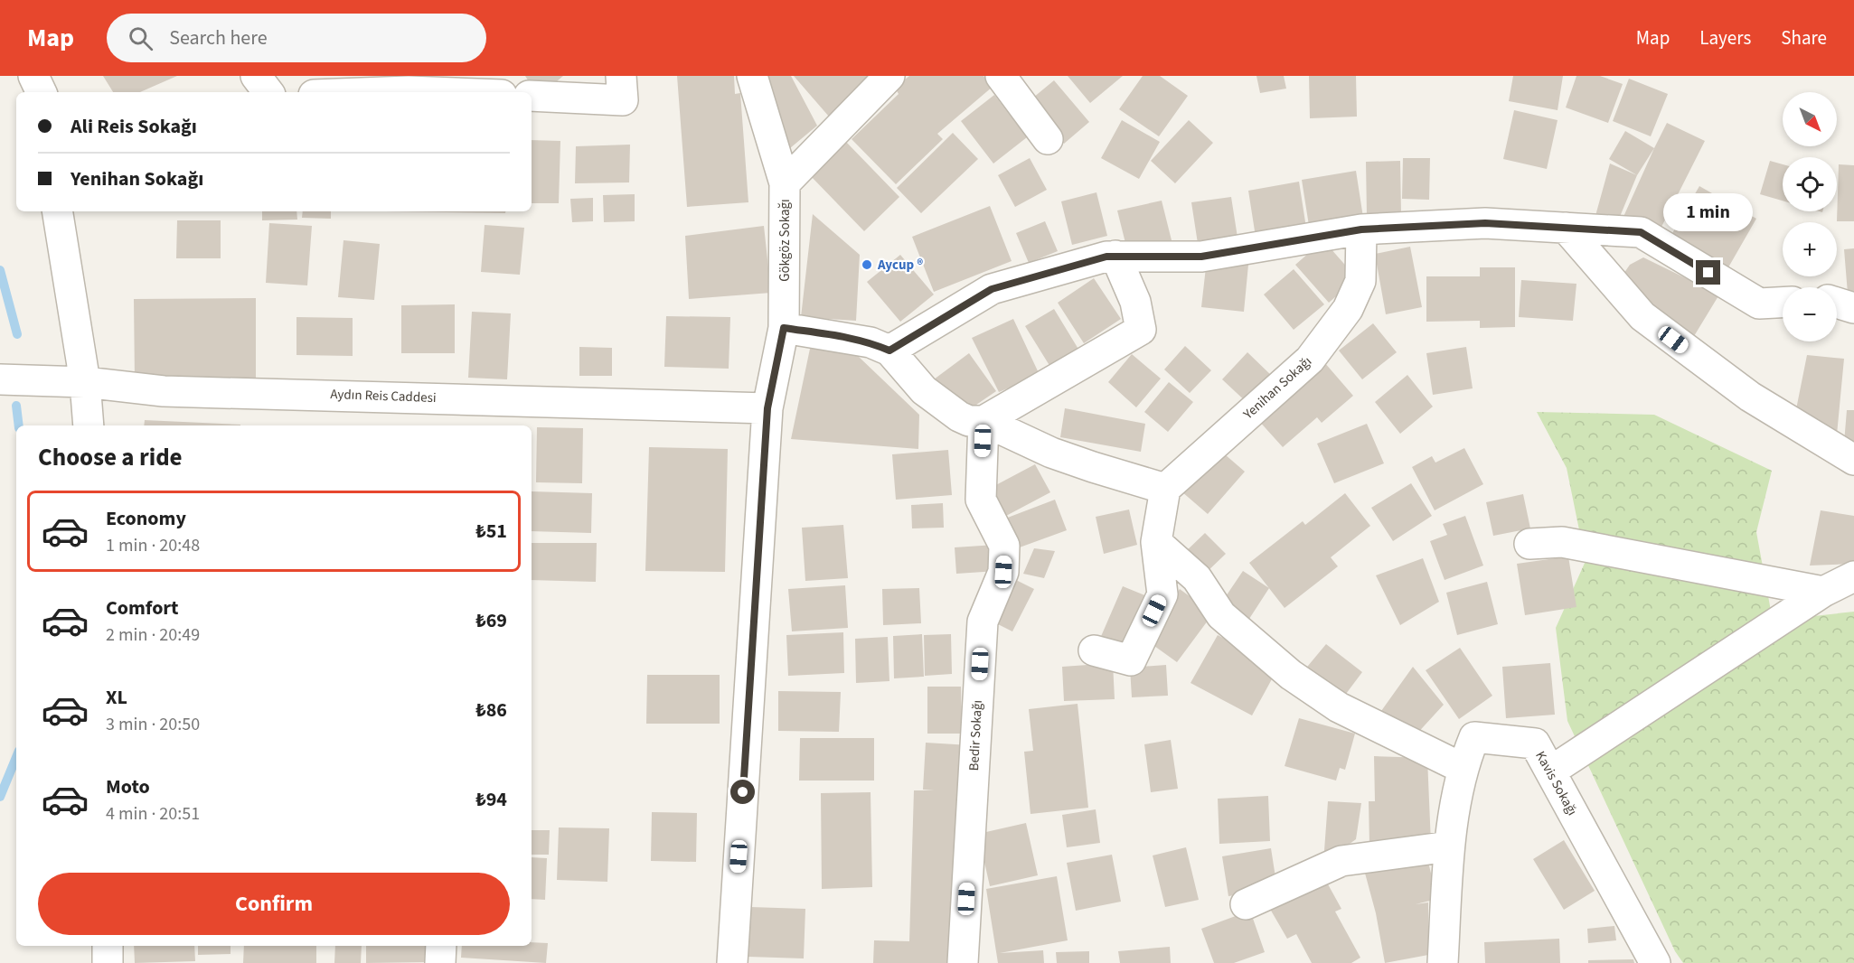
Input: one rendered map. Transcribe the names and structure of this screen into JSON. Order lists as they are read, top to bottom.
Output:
{
  "streets": {
    "street": [
      "Gökgöz Sokağı",
      "Yenihan Sokağı",
      "Aydın Reis Caddesi",
      "Bedir Sokağı",
      "Kavis Sokağı"
    ]
  },
  "crossings": [
    ["Gökgöz Sokağı", "Aydın Reis Caddesi"]
  ],
  "places": ["Aycup ®"],
  "north": "bottom right",
  "page": {
    "header": "Map",
    "search": "Search here",
    "nav": ["Map", "Layers", "Share"],
    "map_buttons": ["+", "−"],
    "banner": ["Ali Reis Sokağı", "Yenihan Sokağı"],
    "bubble": "1 min",
    "heading": "Choose a ride",
    "list": [
      {
        "name": "Economy",
        "note": "1 min · 20:48",
        "value": "₺51"
      },
      {
        "name": "Comfort",
        "note": "2 min · 20:49",
        "value": "₺69"
      },
      {
        "name": "XL",
        "note": "3 min · 20:50",
        "value": "₺86"
      },
      {
        "name": "Moto",
        "note": "4 min · 20:51",
        "value": "₺94"
      }
    ],
    "buttons": "Confirm"
  }
}
